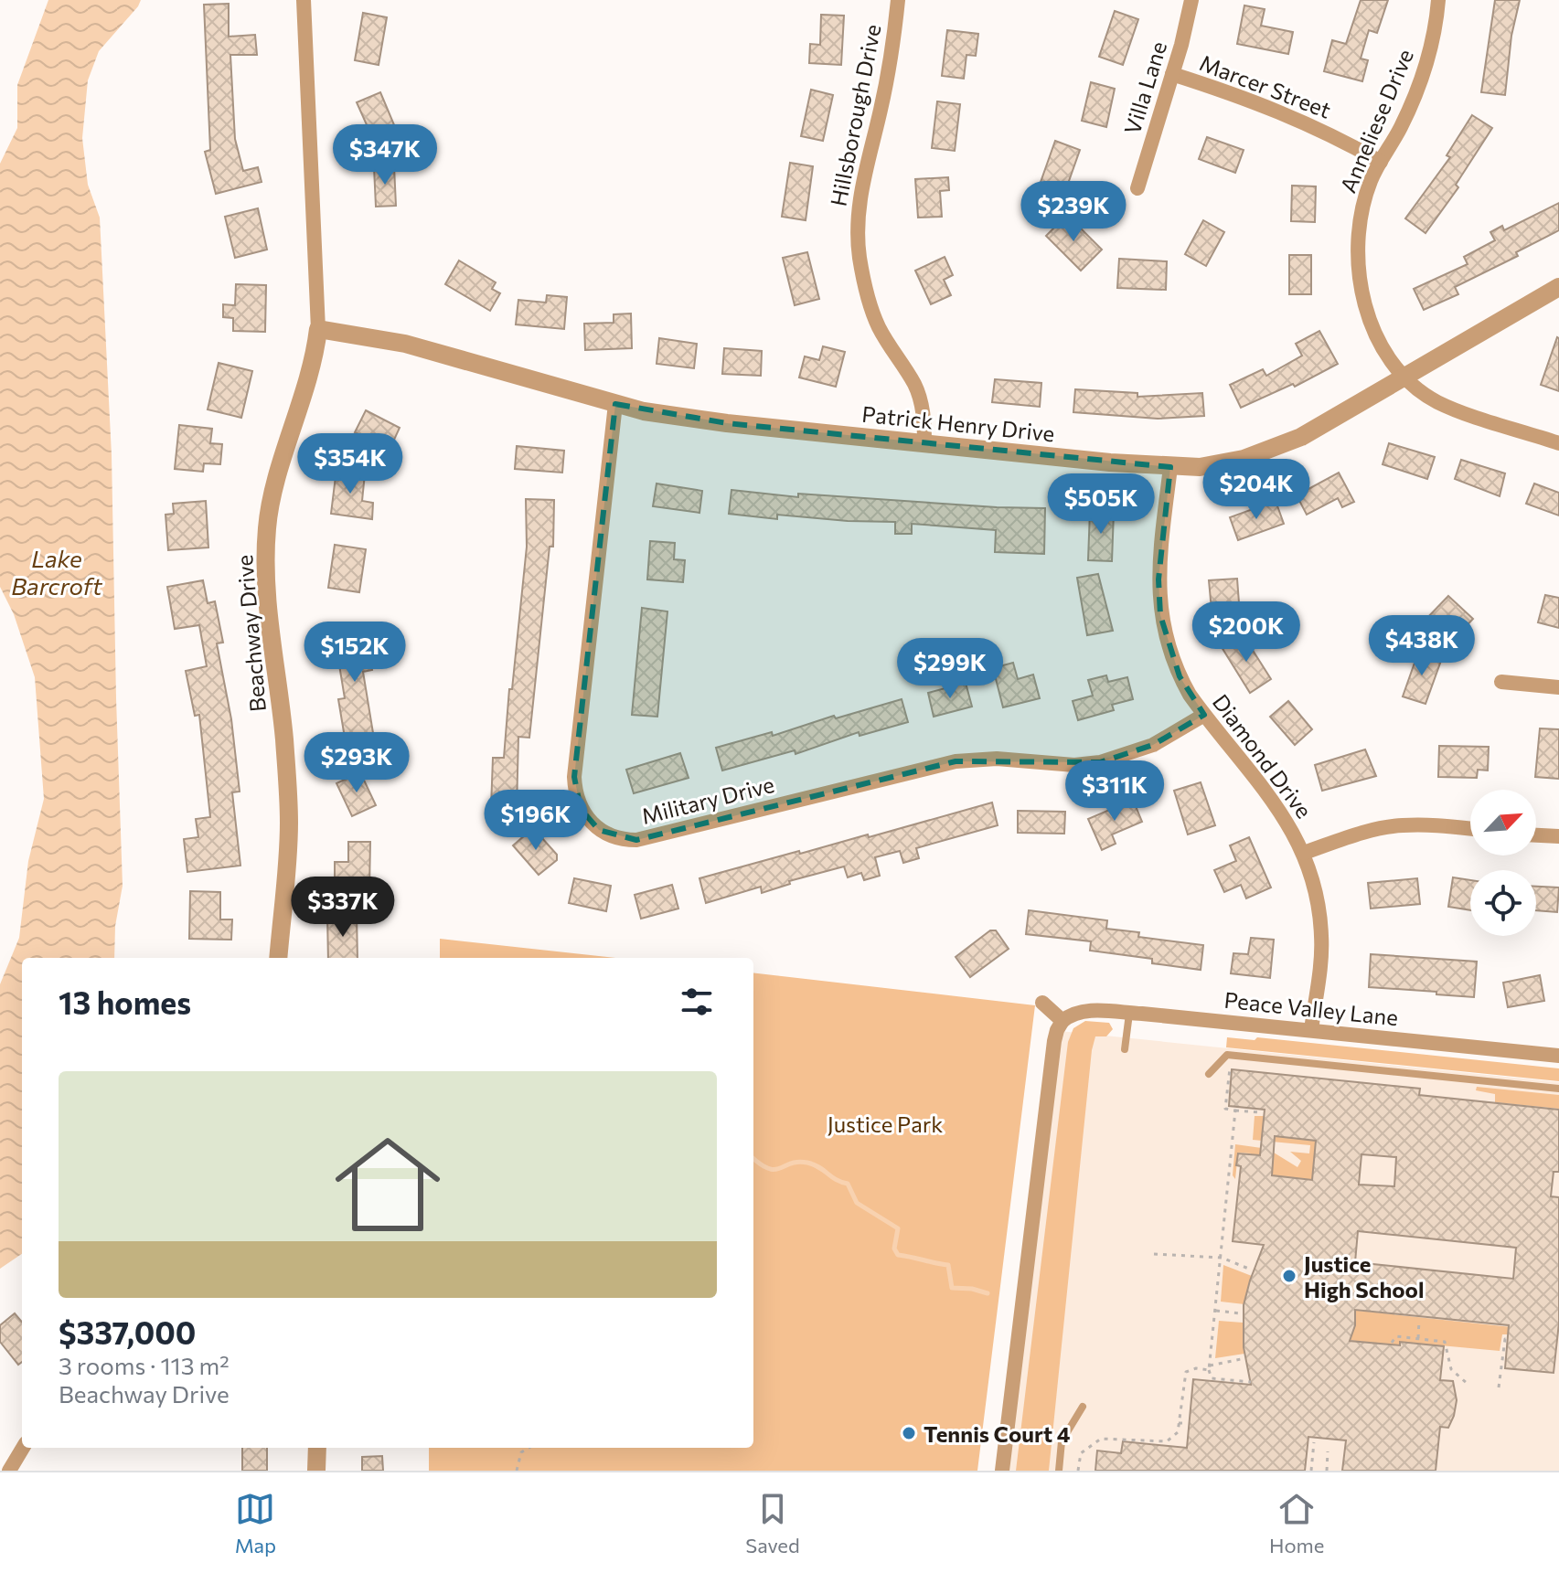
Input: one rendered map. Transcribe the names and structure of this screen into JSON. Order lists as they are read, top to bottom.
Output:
{
  "streets": {
    "street": [
      "Marcer Street",
      "Villa Lane",
      "Hillsborough Drive",
      "Anneliese Drive",
      "Patrick Henry Drive",
      "Beachway Drive",
      "Diamond Drive",
      "Military Drive",
      "Peace Valley Lane"
    ]
  },
  "crossings": [
    ["Marcer Street", "Villa Lane"],
    ["Marcer Street", "Anneliese Drive"],
    ["Hillsborough Drive", "Patrick Henry Drive"],
    ["Anneliese Drive", "Patrick Henry Drive"],
    ["Patrick Henry Drive", "Beachway Drive"],
    ["Patrick Henry Drive", "Diamond Drive"],
    ["Patrick Henry Drive", "Military Drive"],
    ["Diamond Drive", "Military Drive"],
    ["Diamond Drive", "Peace Valley Lane"]
  ],
  "water": ["Lake Barcroft"],
  "parks": ["Justice Park"],
  "places": ["Justice High School", "Tennis Court 4"],
  "north": "top right",
  "page": {
    "price": [
      "$347K",
      "$239K",
      "$354K",
      "$204K",
      "$505K",
      "$200K",
      "$438K",
      "$152K",
      "$299K",
      "$293K",
      "$311K",
      "$196K",
      "$337K"
    ],
    "heading": "13 homes",
    "list": [
      {
        "name": "$337,000",
        "note": "3 rooms · 113 m² · Beachway Drive"
      }
    ],
    "tabs": ["Map", "Saved", "Home"]
  }
}
